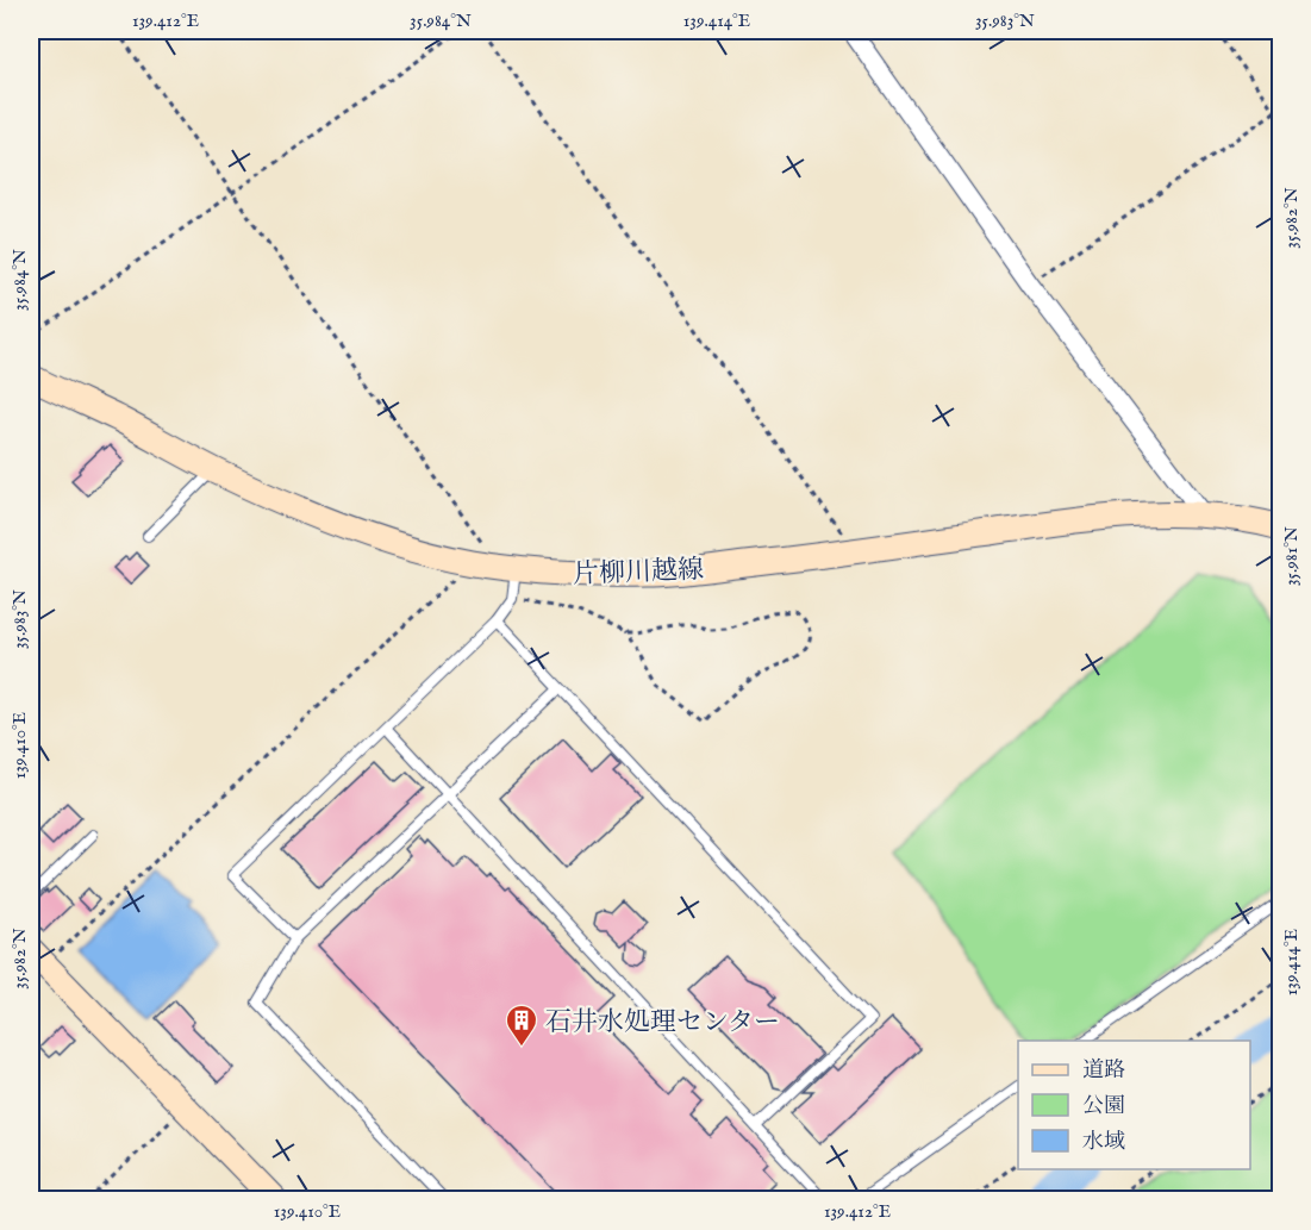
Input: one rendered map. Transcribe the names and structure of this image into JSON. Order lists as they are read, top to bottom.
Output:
{
  "streets": {
    "main road": ["片柳川越線"]
  },
  "places": {
    "building": ["石井水処理センター"]
  },
  "legend": ["道路", "公園", "水域"],
  "coordinates": [
    "139.412°E",
    "35.984°N",
    "139.414°E",
    "35.983°N",
    "35.982°N",
    "35.981°N",
    "139.410°E"
  ]
}
